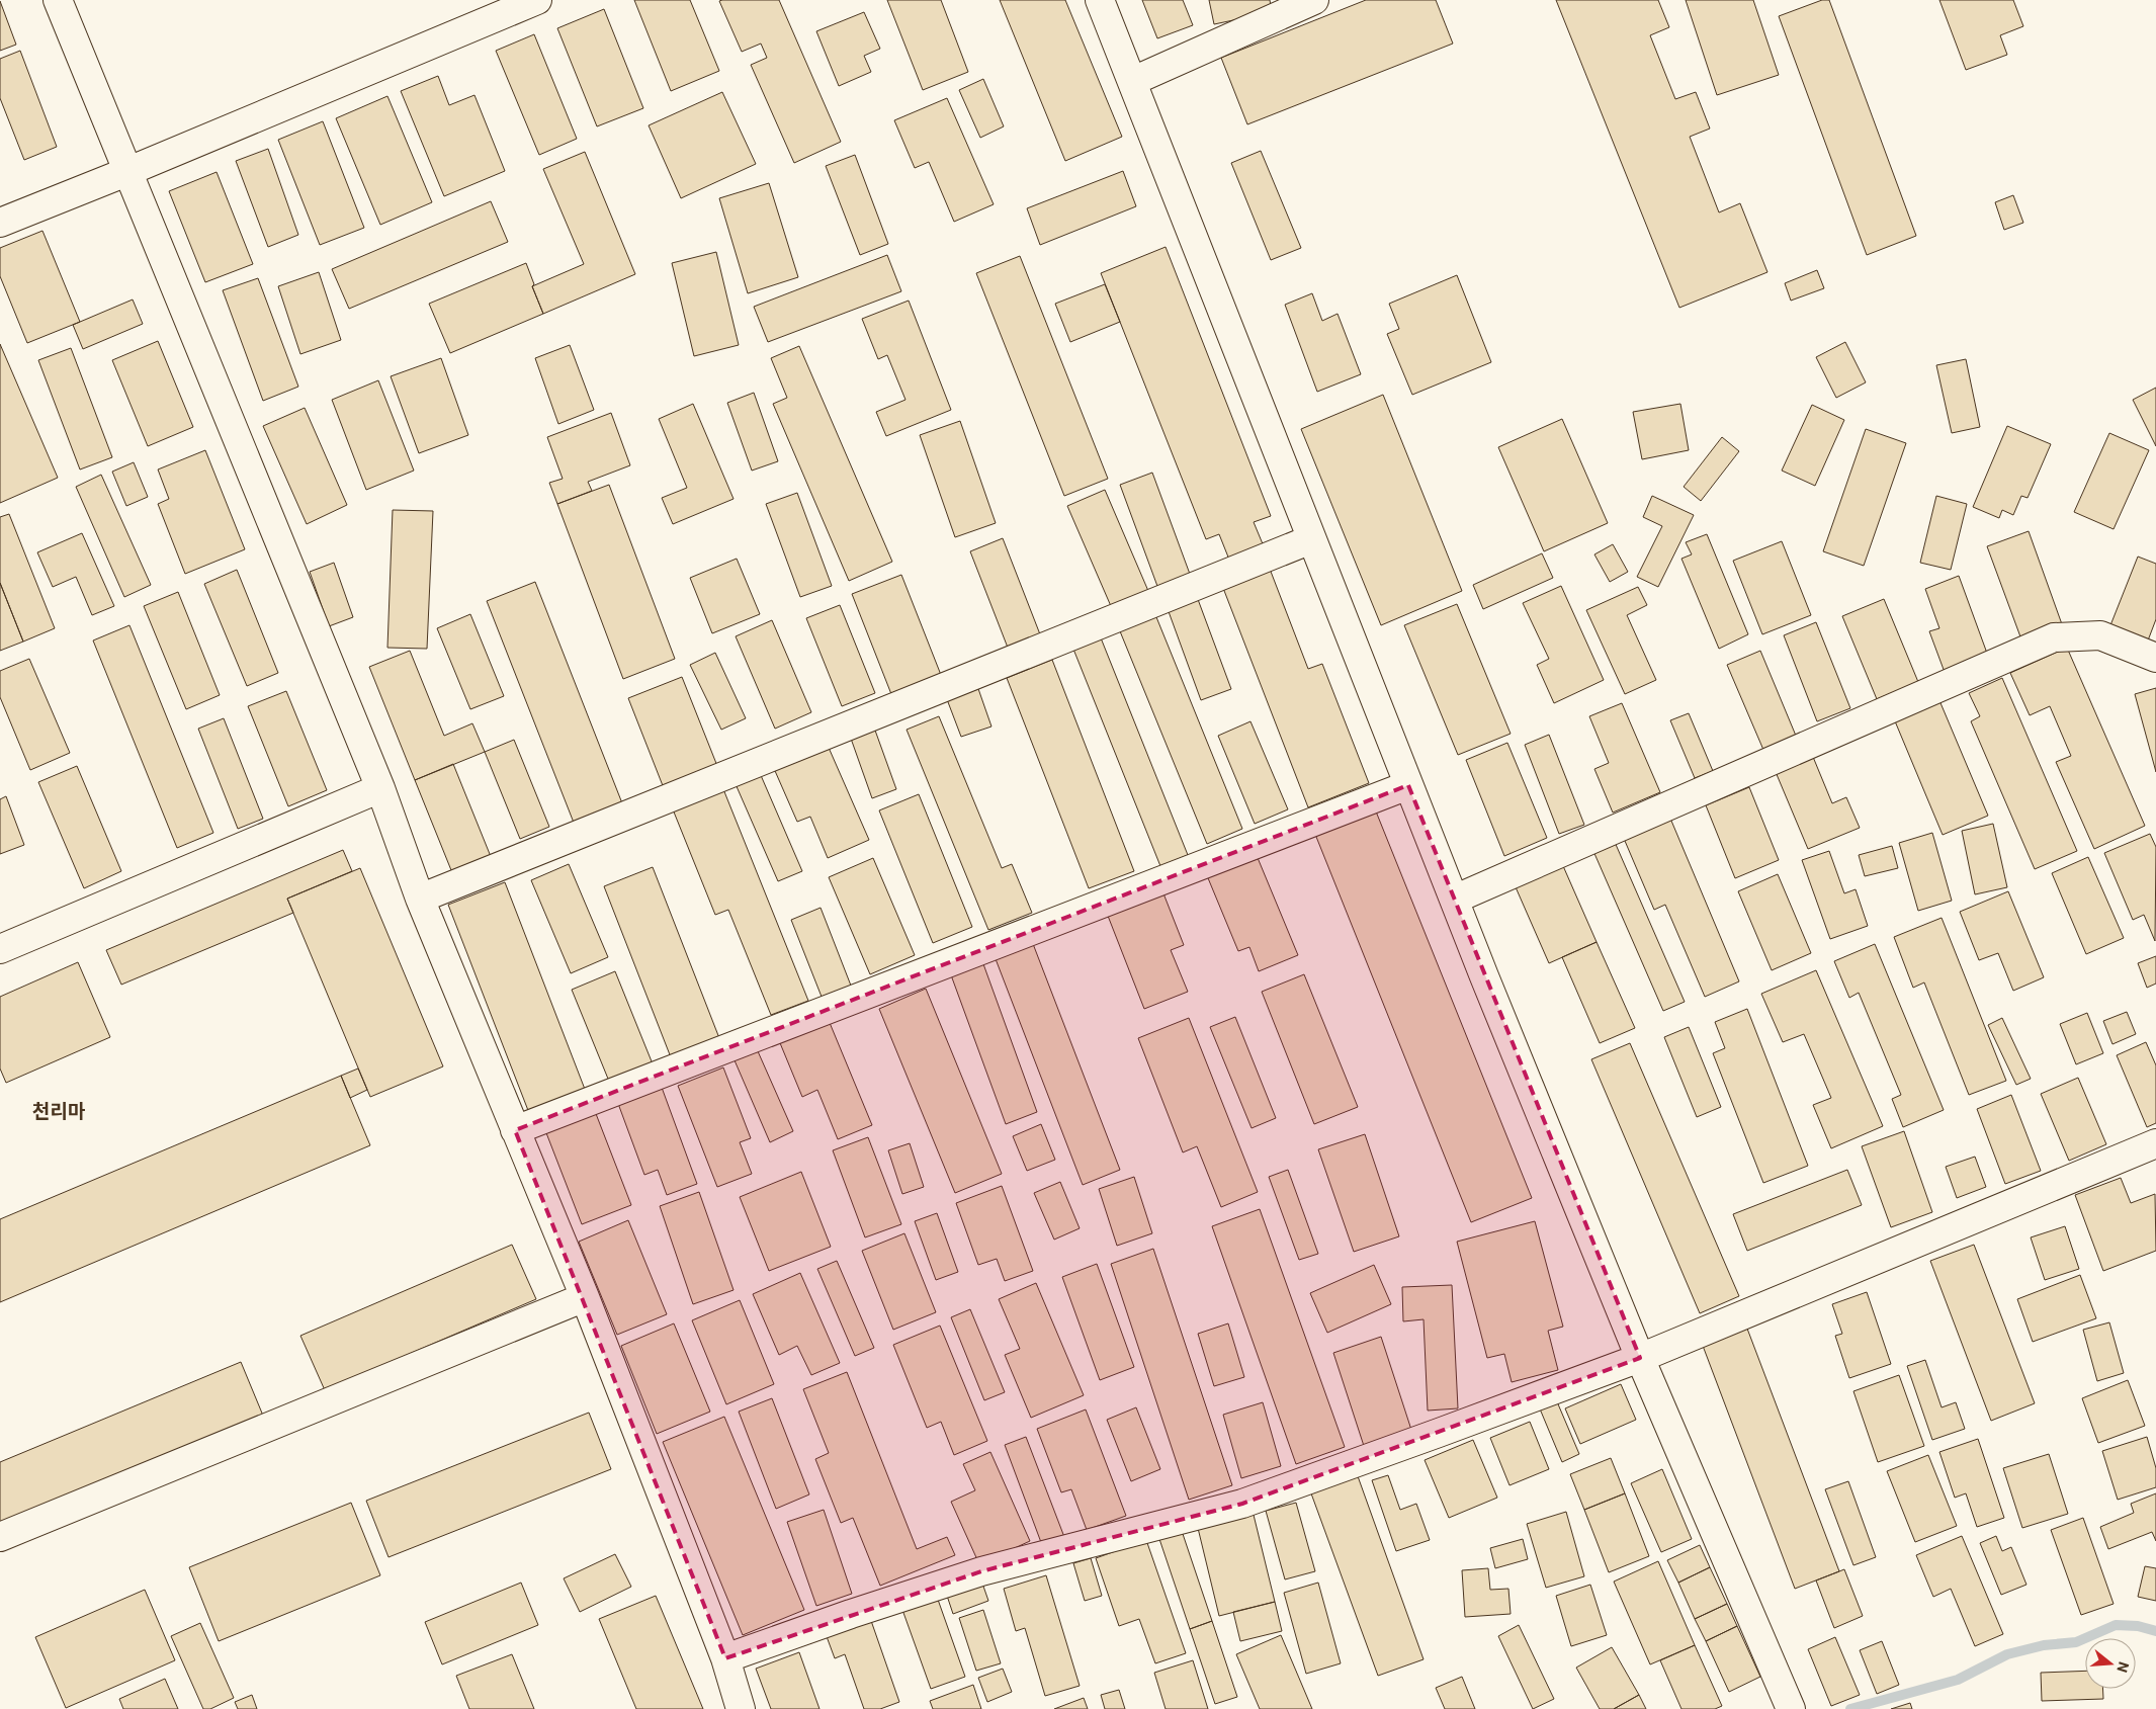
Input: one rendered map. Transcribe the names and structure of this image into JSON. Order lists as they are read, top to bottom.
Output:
{
  "districts": ["천리마"],
  "north": "right"
}
